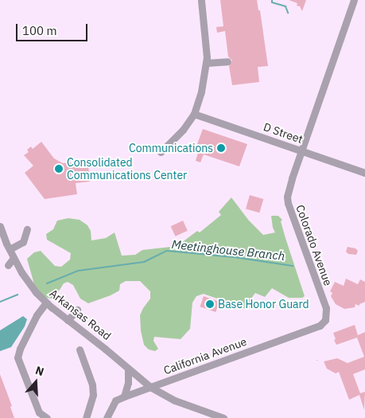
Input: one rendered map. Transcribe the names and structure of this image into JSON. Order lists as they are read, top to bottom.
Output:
{
  "streets": {
    "street": [
      "D Street",
      "Colorado Avenue",
      "Arkansas Road",
      "California Avenue"
    ]
  },
  "crossings": [
    ["D Street", "Colorado Avenue"],
    ["Colorado Avenue", "California Avenue"],
    ["Arkansas Road", "California Avenue"]
  ],
  "water": ["Meetinghouse Branch"],
  "places": ["Communications", "Consolidated Communications Center", "Base Honor Guard"],
  "scale_bar": "100 m",
  "north": "top"
}
